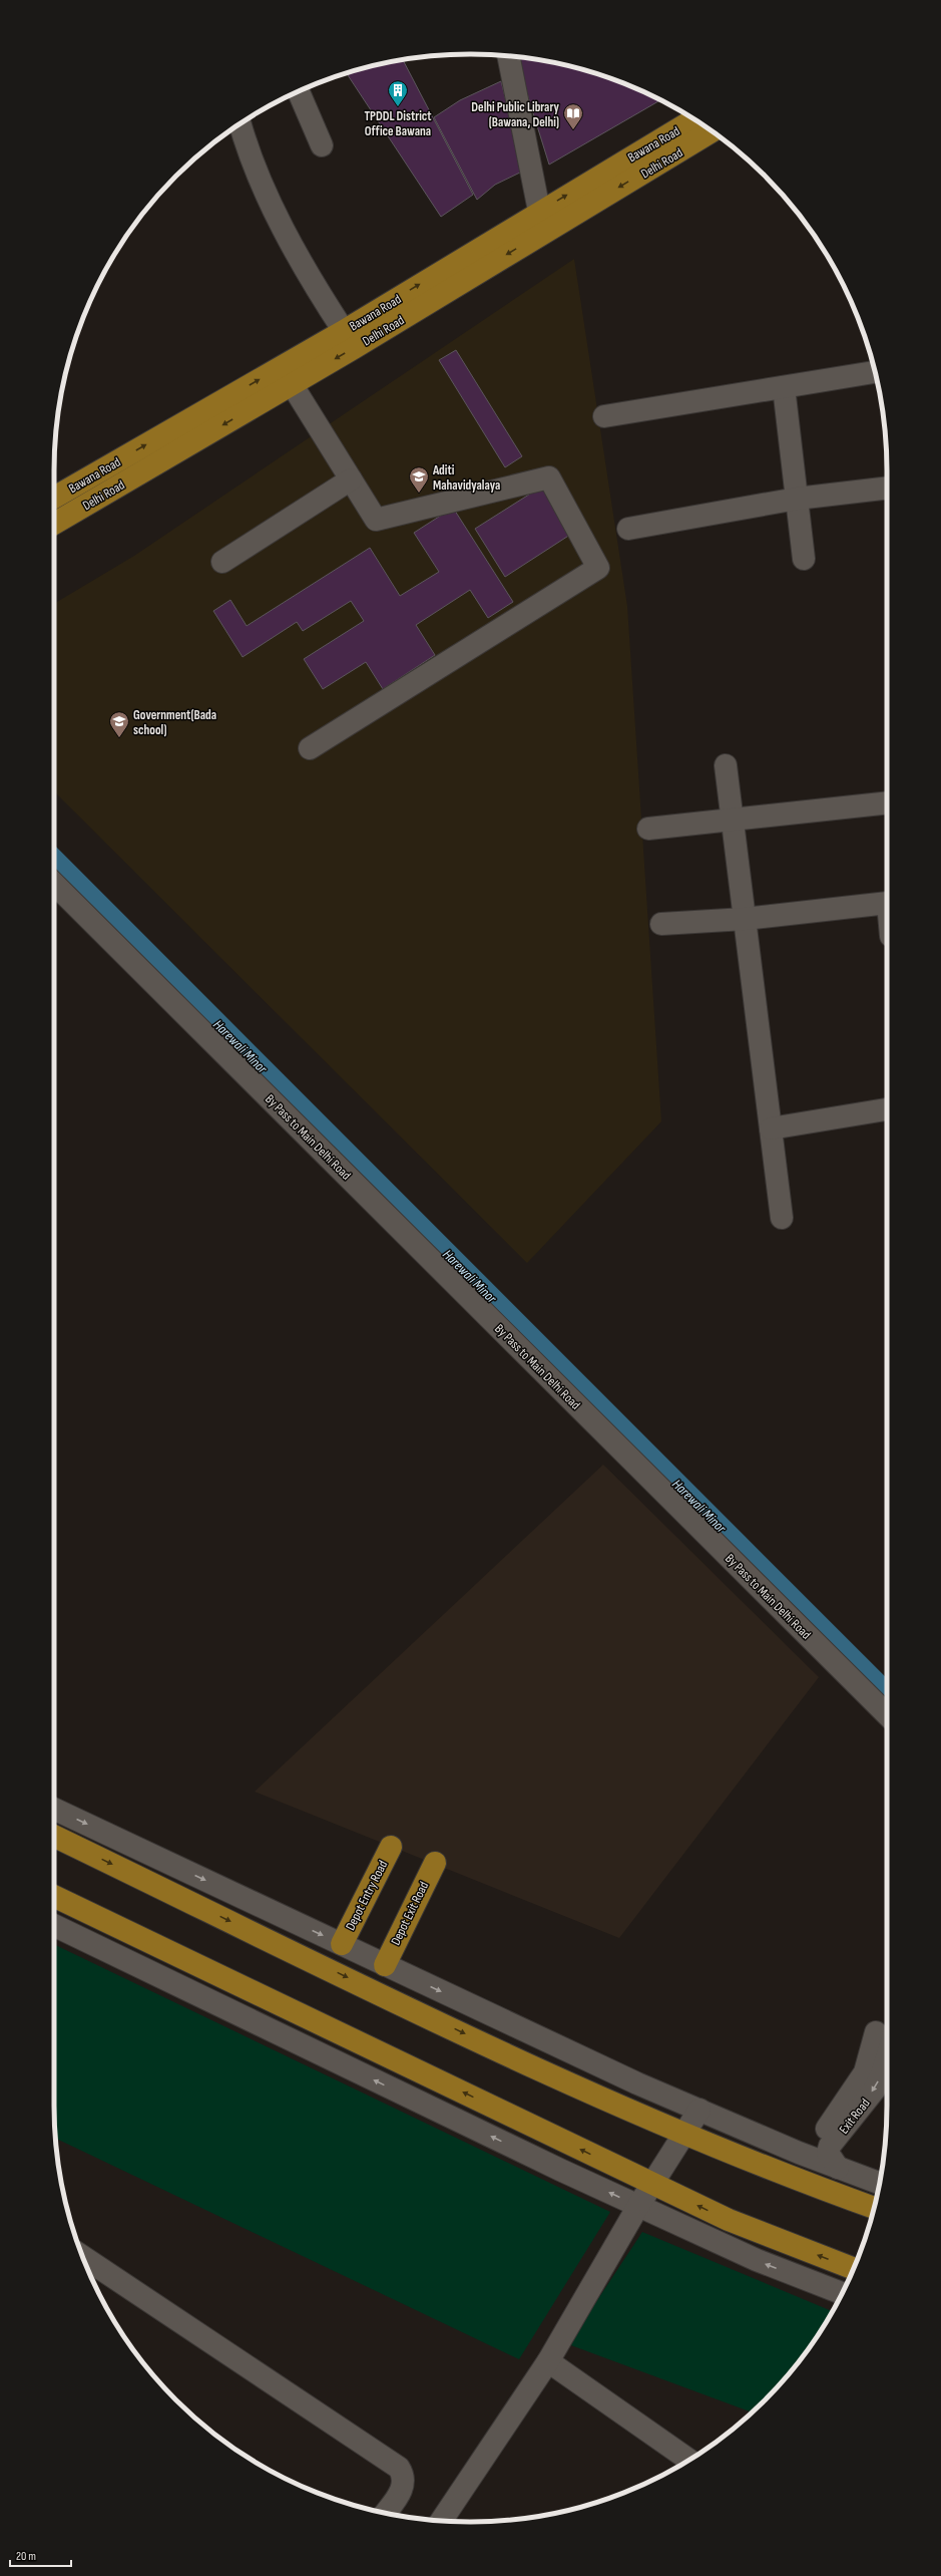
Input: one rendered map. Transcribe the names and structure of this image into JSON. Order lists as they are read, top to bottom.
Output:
{
  "streets": {
    "main road": [
      "Bawana Road",
      "Delhi Road",
      "Depot Entry Road",
      "Depot Exit Road"
    ],
    "street": ["By Pass to Main Delhi Road", "Exit Road"]
  },
  "crossings": [
    ["Bawana Road", "Delhi Road"]
  ],
  "one_way": ["Bawana Road", "Delhi Road"],
  "water": ["Harewali Minor"],
  "places": {
    "building": ["TPDDL District Office Bawana"],
    "library": ["Delhi Public Library (Bawana, Delhi)"],
    "school or university": ["Aditi Mahavidyalaya", "Government(Bada school)"]
  },
  "scale_bar": "20 m"
}
